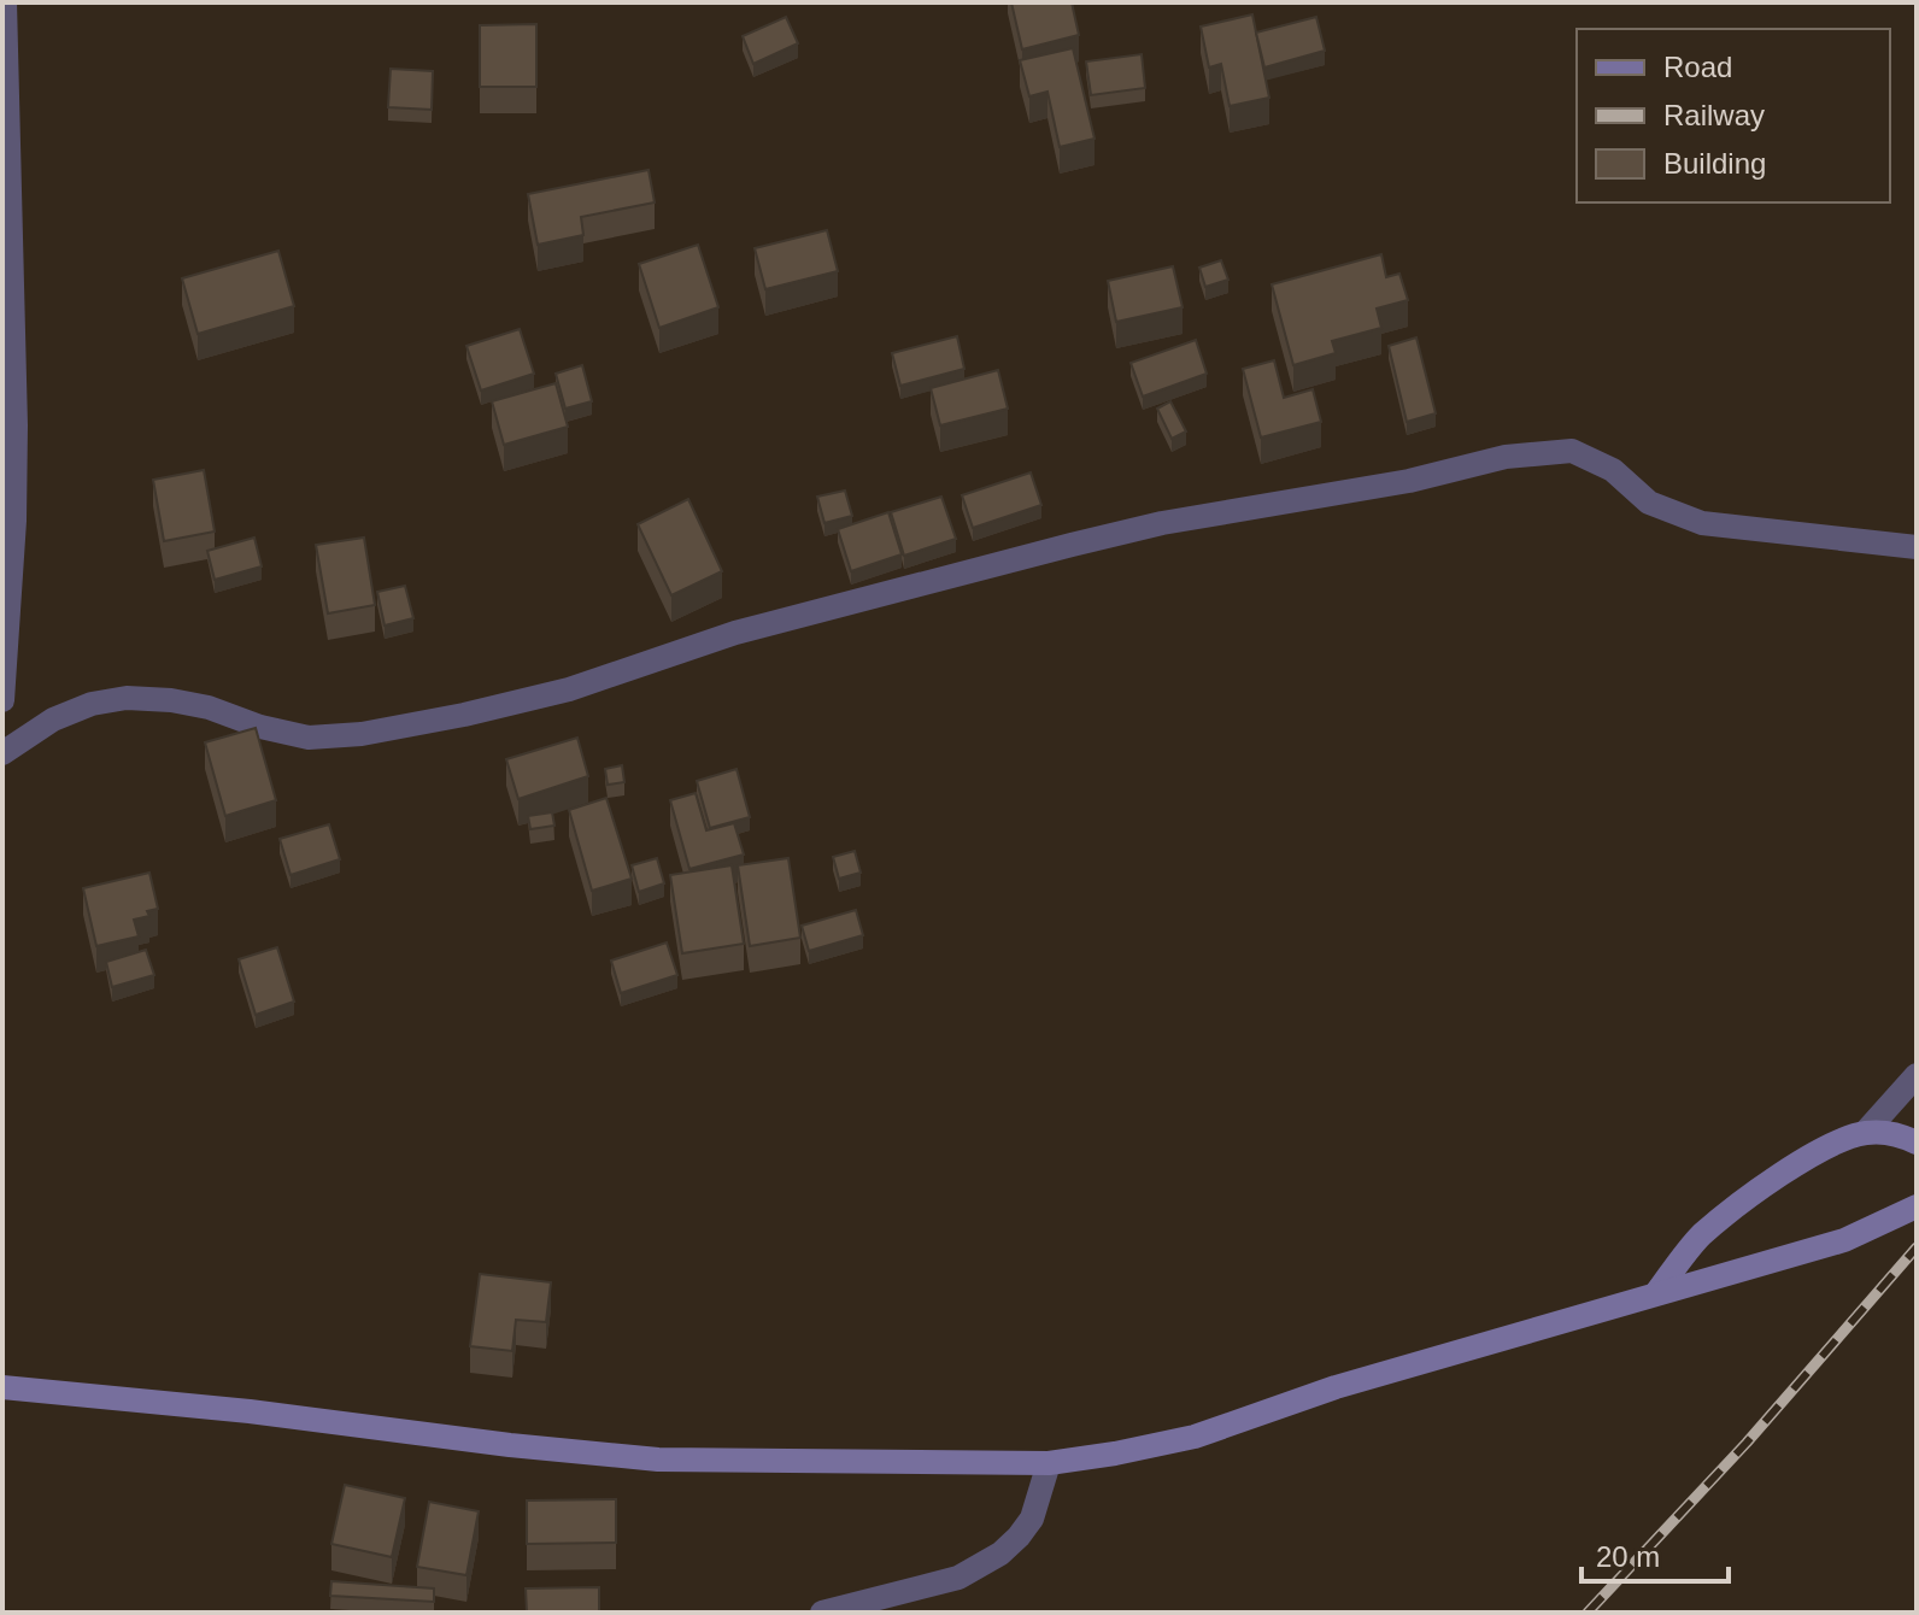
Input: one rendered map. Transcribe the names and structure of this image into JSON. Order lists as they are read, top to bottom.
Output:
{
  "legend": ["Road", "Railway", "Building"],
  "scale_bar": "20 m"
}
